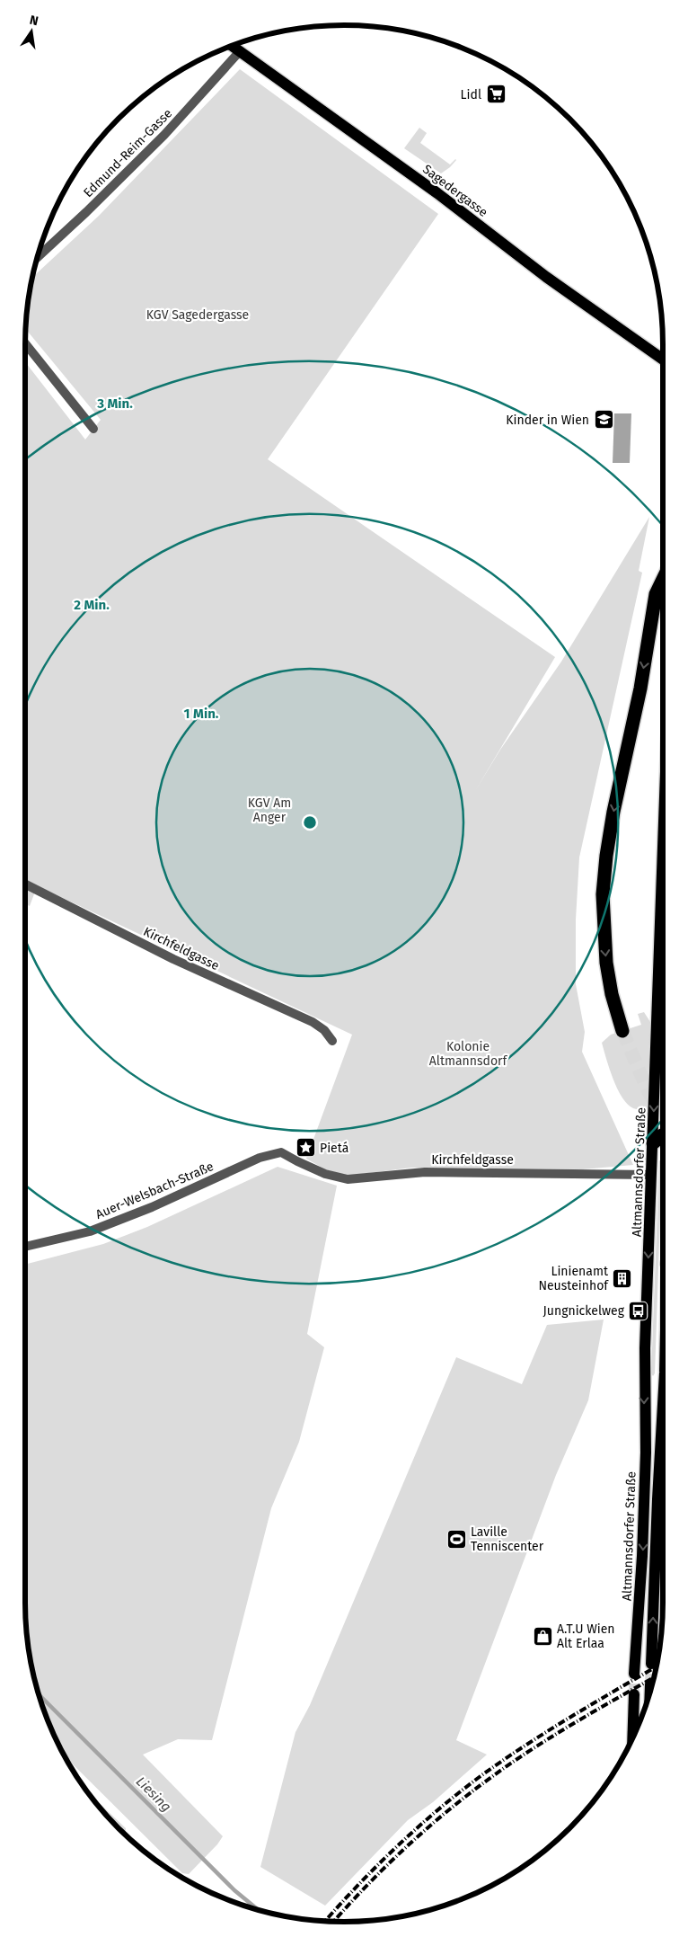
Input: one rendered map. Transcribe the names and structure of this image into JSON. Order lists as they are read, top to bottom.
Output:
{
  "streets": {
    "main road": ["Sagedergasse", "Altmannsdorfer Straße"],
    "street": ["Edmund-Reim-Gasse", "Kirchfeldgasse", "Auer-Welsbach-Straße"]
  },
  "crossings": [
    ["Edmund-Reim-Gasse", "Sagedergasse"],
    ["Kirchfeldgasse", "Altmannsdorfer Straße"],
    ["Kirchfeldgasse", "Auer-Welsbach-Straße"]
  ],
  "water": ["Liesing"],
  "parks": ["KGV Sagedergasse", "KGV Am Anger", "Kolonie Altmannsdorf"],
  "places": {
    "supermarket": ["Lidl"],
    "school or university": ["Kinder in Wien"],
    "place": ["Pietá"],
    "building": ["Linienamt Neusteinhof"],
    "bus stop": ["Jungnickelweg"],
    "sports": ["Laville Tenniscenter"],
    "shop": ["A.T.U Wien Alt Erlaa"]
  },
  "north": "top",
  "rings": ["3 Min.", "2 Min.", "1 Min."]
}
